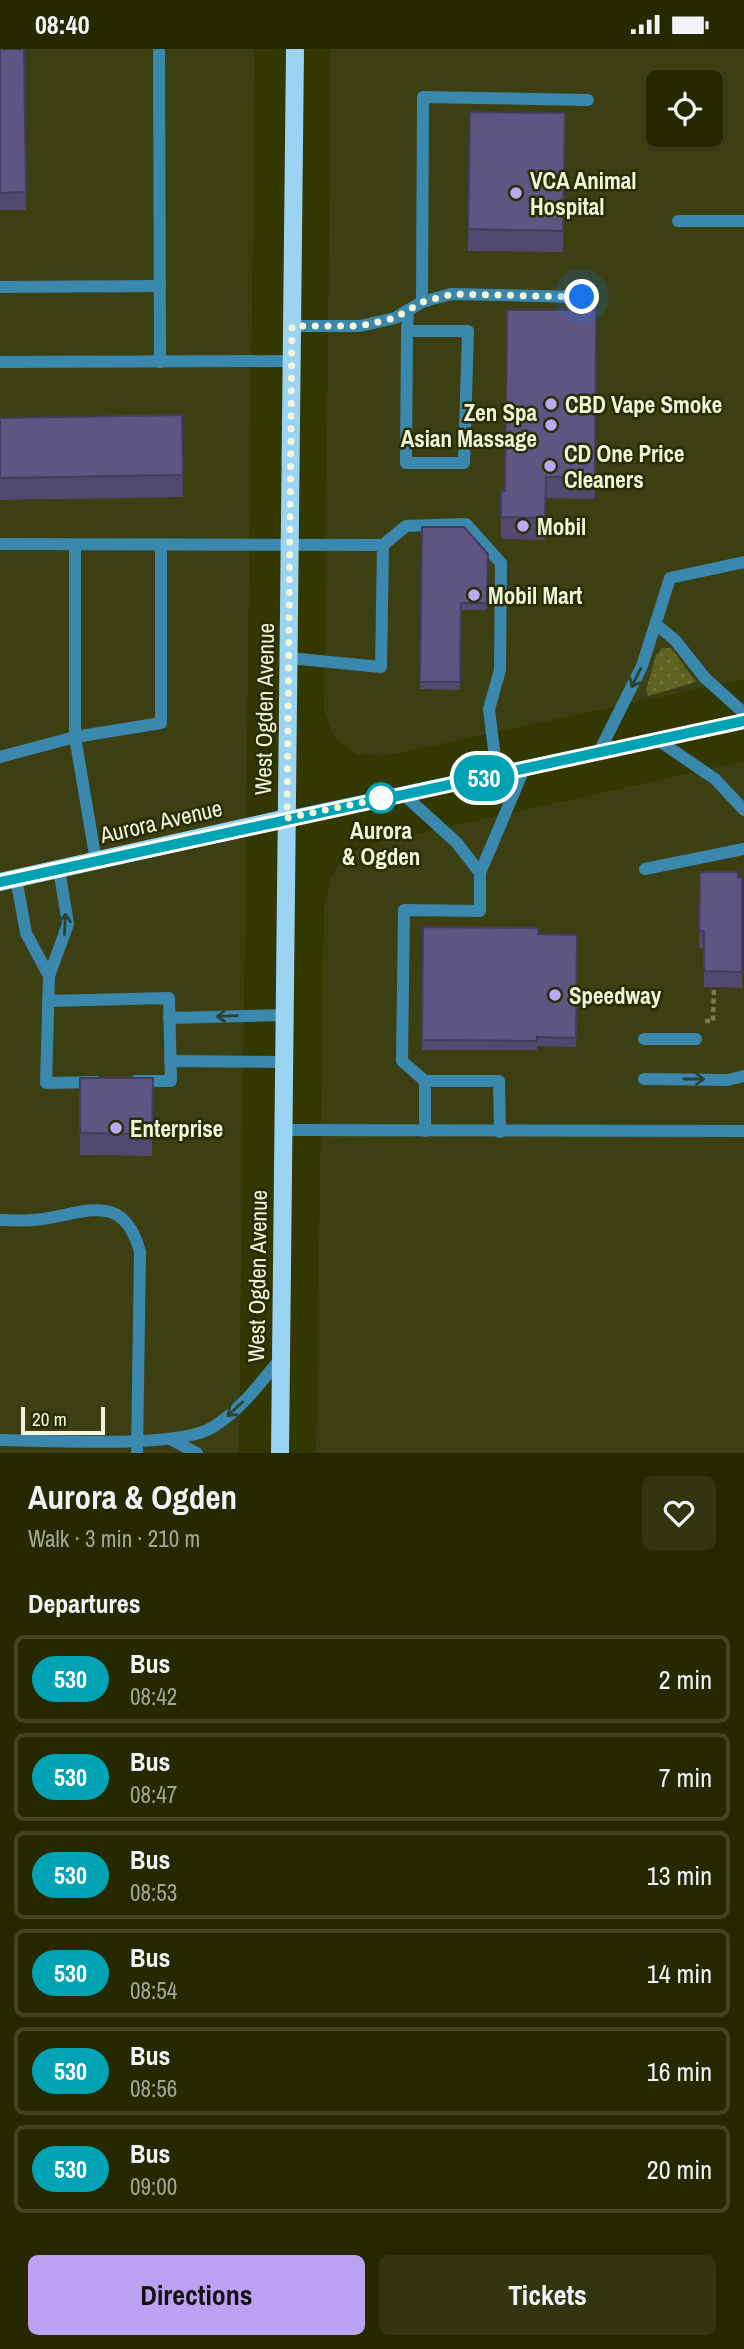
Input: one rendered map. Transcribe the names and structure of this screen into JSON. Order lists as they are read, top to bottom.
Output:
{
  "streets": {
    "main road": ["West Ogden Avenue", "Aurora Avenue"]
  },
  "crossings": [
    ["West Ogden Avenue", "Aurora Avenue"]
  ],
  "places": [
    "VCA Animal Hospital",
    "CBD Vape Smoke",
    "Zen Spa Asian Massage",
    "CD One Price Cleaners",
    "Mobil",
    "Mobil Mart",
    "Aurora & Ogden",
    "Speedway",
    "Enterprise"
  ],
  "lines": ["bus line 530"],
  "scale_bar": "20 m",
  "page": {
    "status": "08:40",
    "on_map": "530",
    "scale": "20 m",
    "heading": [
      ["Aurora & Ogden", "Walk · 3 min · 210 m"],
      "Departures"
    ],
    "list": [
      {
        "mark": "530",
        "name": "Bus",
        "note": "08:42",
        "value": "2 min"
      },
      {
        "mark": "530",
        "name": "Bus",
        "note": "08:47",
        "value": "7 min"
      },
      {
        "mark": "530",
        "name": "Bus",
        "note": "08:53",
        "value": "13 min"
      },
      {
        "mark": "530",
        "name": "Bus",
        "note": "08:54",
        "value": "14 min"
      },
      {
        "mark": "530",
        "name": "Bus",
        "note": "08:56",
        "value": "16 min"
      },
      {
        "mark": "530",
        "name": "Bus",
        "note": "09:00",
        "value": "20 min"
      }
    ],
    "buttons": ["Directions", "Tickets"]
  }
}
